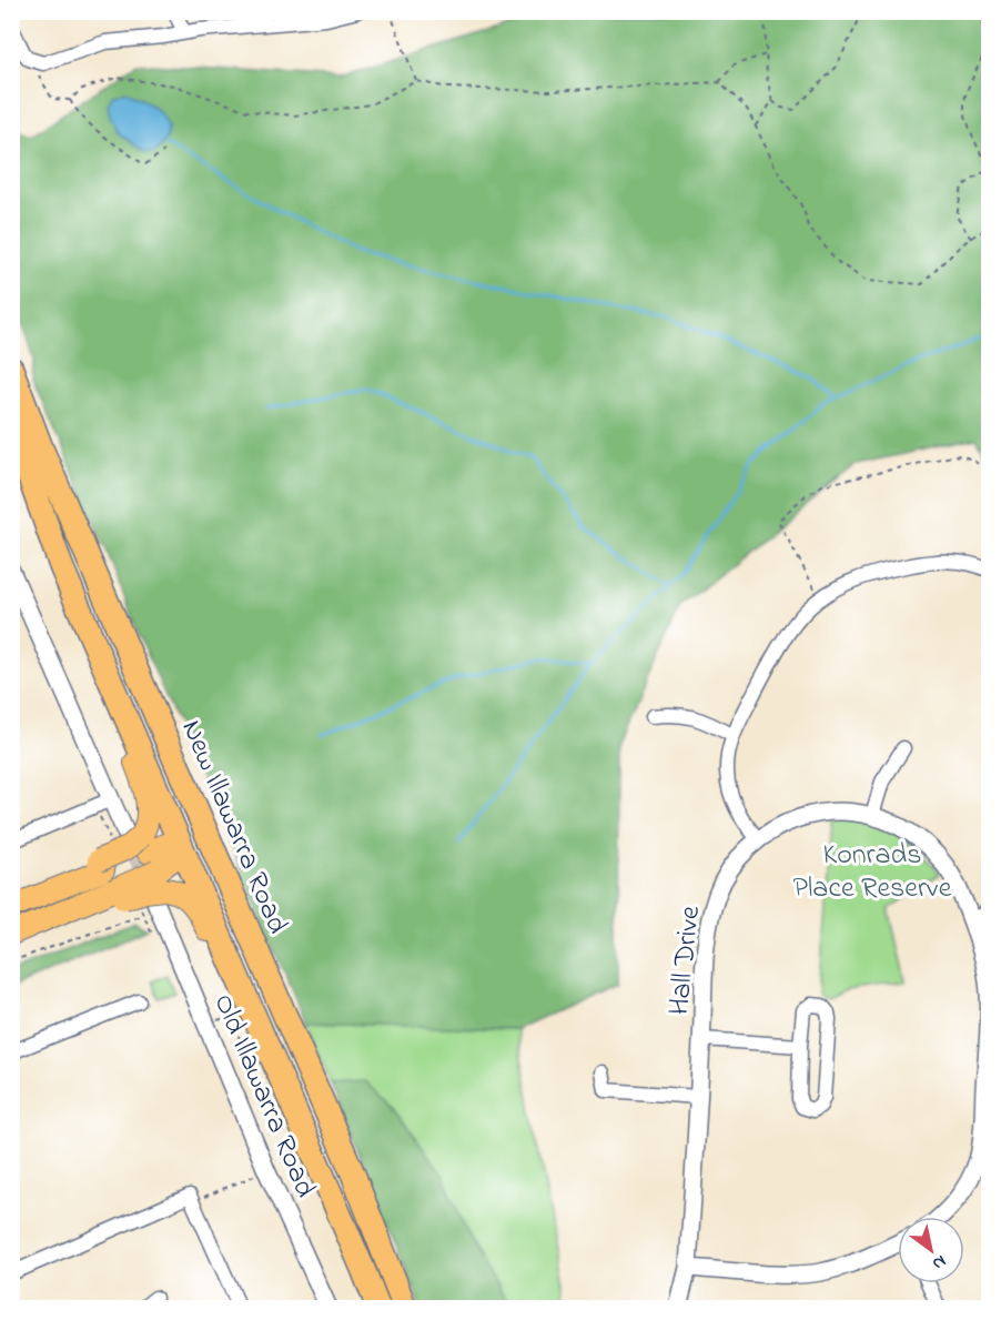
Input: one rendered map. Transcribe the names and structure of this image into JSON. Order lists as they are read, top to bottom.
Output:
{
  "streets": {
    "highway": ["New Illawarra Road"],
    "street": ["Hall Drive", "Old Illawarra Road"]
  },
  "parks": ["Konrads Place Reserve"],
  "north": "bottom right"
}
